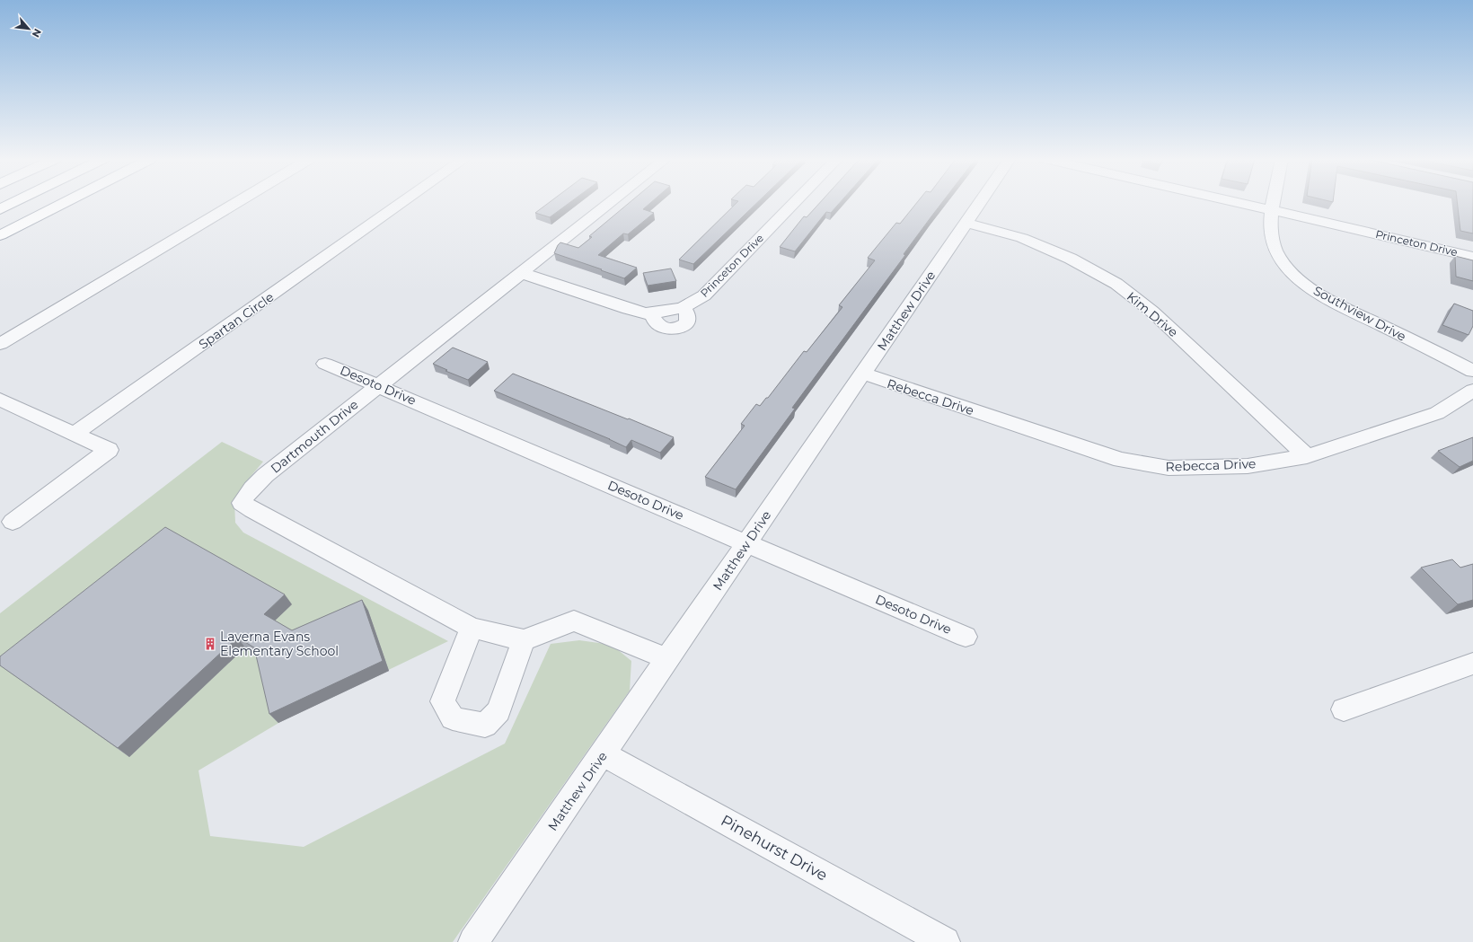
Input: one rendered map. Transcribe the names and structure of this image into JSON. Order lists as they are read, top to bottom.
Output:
{
  "streets": {
    "street": [
      "Princeton Drive",
      "Matthew Drive",
      "Southview Drive",
      "Kim Drive",
      "Spartan Circle",
      "Desoto Drive",
      "Rebecca Drive",
      "Dartmouth Drive",
      "Pinehurst Drive"
    ]
  },
  "crossings": [
    ["Princeton Drive", "Southview Drive"],
    ["Princeton Drive", "Dartmouth Drive"],
    ["Matthew Drive", "Kim Drive"],
    ["Matthew Drive", "Desoto Drive"],
    ["Matthew Drive", "Rebecca Drive"],
    ["Matthew Drive", "Pinehurst Drive"],
    ["Kim Drive", "Rebecca Drive"],
    ["Desoto Drive", "Dartmouth Drive"]
  ],
  "places": {
    "building": ["Laverna Evans Elementary School"]
  },
  "north": "bottom right"
}
